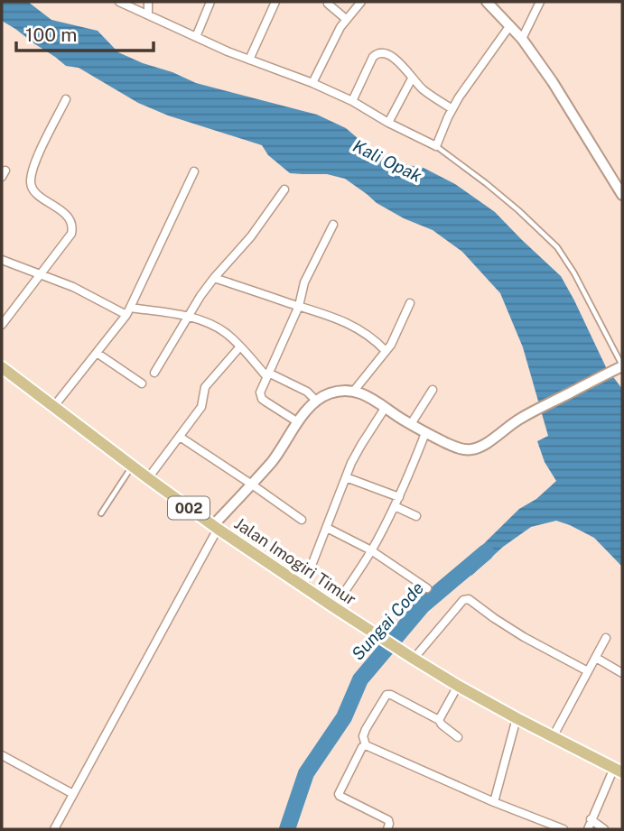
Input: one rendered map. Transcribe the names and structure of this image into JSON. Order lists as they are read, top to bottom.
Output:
{
  "streets": {
    "main road": ["002", "Jalan Imogiri Timur"]
  },
  "water": ["Kali Opak", "Sungai Code"],
  "scale_bar": "100 m"
}
